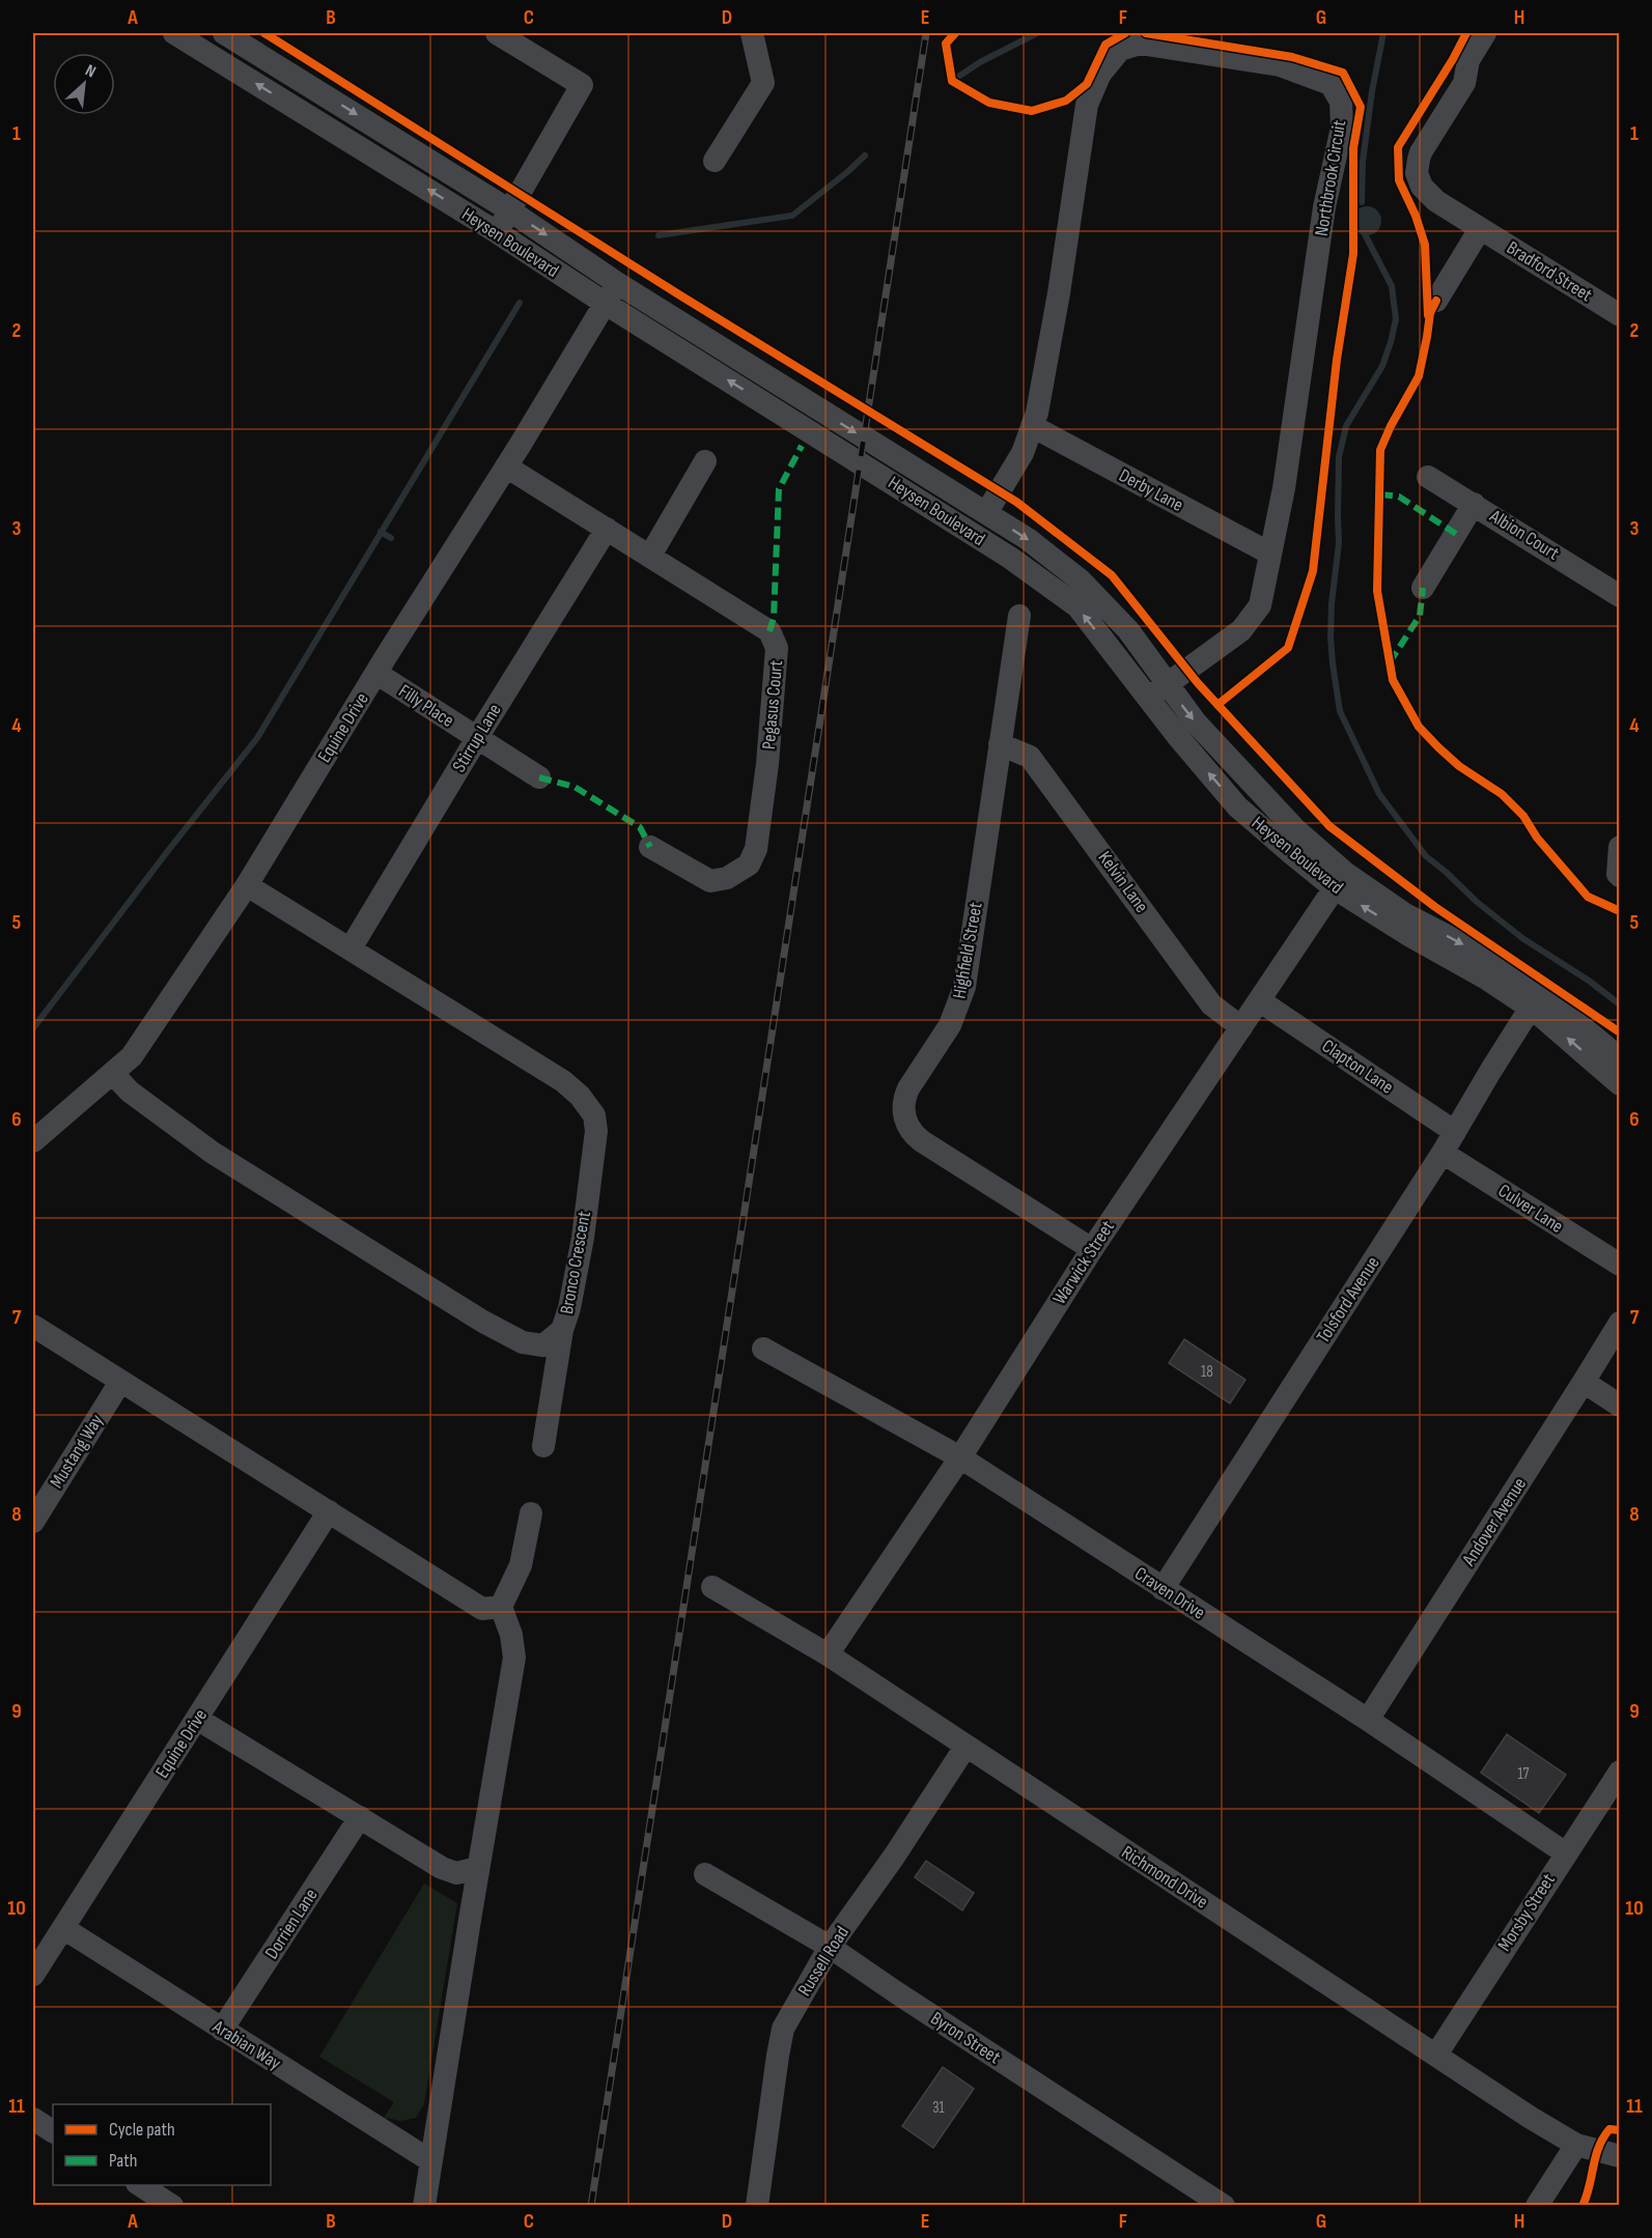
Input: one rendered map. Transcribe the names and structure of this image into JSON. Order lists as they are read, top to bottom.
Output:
{
  "streets": {
    "street": [
      "Northbrook Circuit",
      "Heysen Boulevard",
      "Bradford Street",
      "Derby Lane",
      "Albion Court",
      "Pegasus Court",
      "Filly Place",
      "Equine Drive",
      "Stirrup Lane",
      "Kelvin Lane",
      "Highfield Street",
      "Clapton Lane",
      "Culver Lane",
      "Bronco Crescent",
      "Warwick Street",
      "Tolsford Avenue",
      "Mustang Way",
      "Andover Avenue",
      "Craven Drive",
      "Richmond Drive",
      "Morsby Street",
      "Dorrien Lane",
      "Russell Road",
      "Byron Street",
      "Arabian Way"
    ]
  },
  "crossings": [
    ["Northbrook Circuit", "Heysen Boulevard"],
    ["Northbrook Circuit", "Derby Lane"],
    ["Heysen Boulevard", "Equine Drive"],
    ["Heysen Boulevard", "Warwick Street"],
    ["Heysen Boulevard", "Tolsford Avenue"],
    ["Pegasus Court", "Equine Drive"],
    ["Pegasus Court", "Stirrup Lane"],
    ["Filly Place", "Equine Drive"],
    ["Filly Place", "Stirrup Lane"],
    ["Equine Drive", "Bronco Crescent"],
    ["Equine Drive", "Arabian Way"],
    ["Stirrup Lane", "Bronco Crescent"],
    ["Kelvin Lane", "Highfield Street"],
    ["Kelvin Lane", "Warwick Street"],
    ["Highfield Street", "Warwick Street"],
    ["Clapton Lane", "Warwick Street"],
    ["Clapton Lane", "Tolsford Avenue"],
    ["Culver Lane", "Tolsford Avenue"],
    ["Warwick Street", "Craven Drive"],
    ["Warwick Street", "Richmond Drive"],
    ["Tolsford Avenue", "Craven Drive"],
    ["Andover Avenue", "Craven Drive"],
    ["Craven Drive", "Morsby Street"],
    ["Richmond Drive", "Morsby Street"],
    ["Richmond Drive", "Russell Road"],
    ["Dorrien Lane", "Arabian Way"],
    ["Russell Road", "Byron Street"]
  ],
  "house_numbers": ["18", "17", "31"],
  "legend": ["Cycle path", "Path"],
  "north": "top right",
  "grid": {
    "columns": [
      "A",
      "B",
      "C",
      "D",
      "E",
      "F",
      "G",
      "H"
    ],
    "rows": [
      "1",
      "2",
      "3",
      "4",
      "5",
      "6",
      "7",
      "8",
      "9",
      "10",
      "11"
    ]
  }
}
